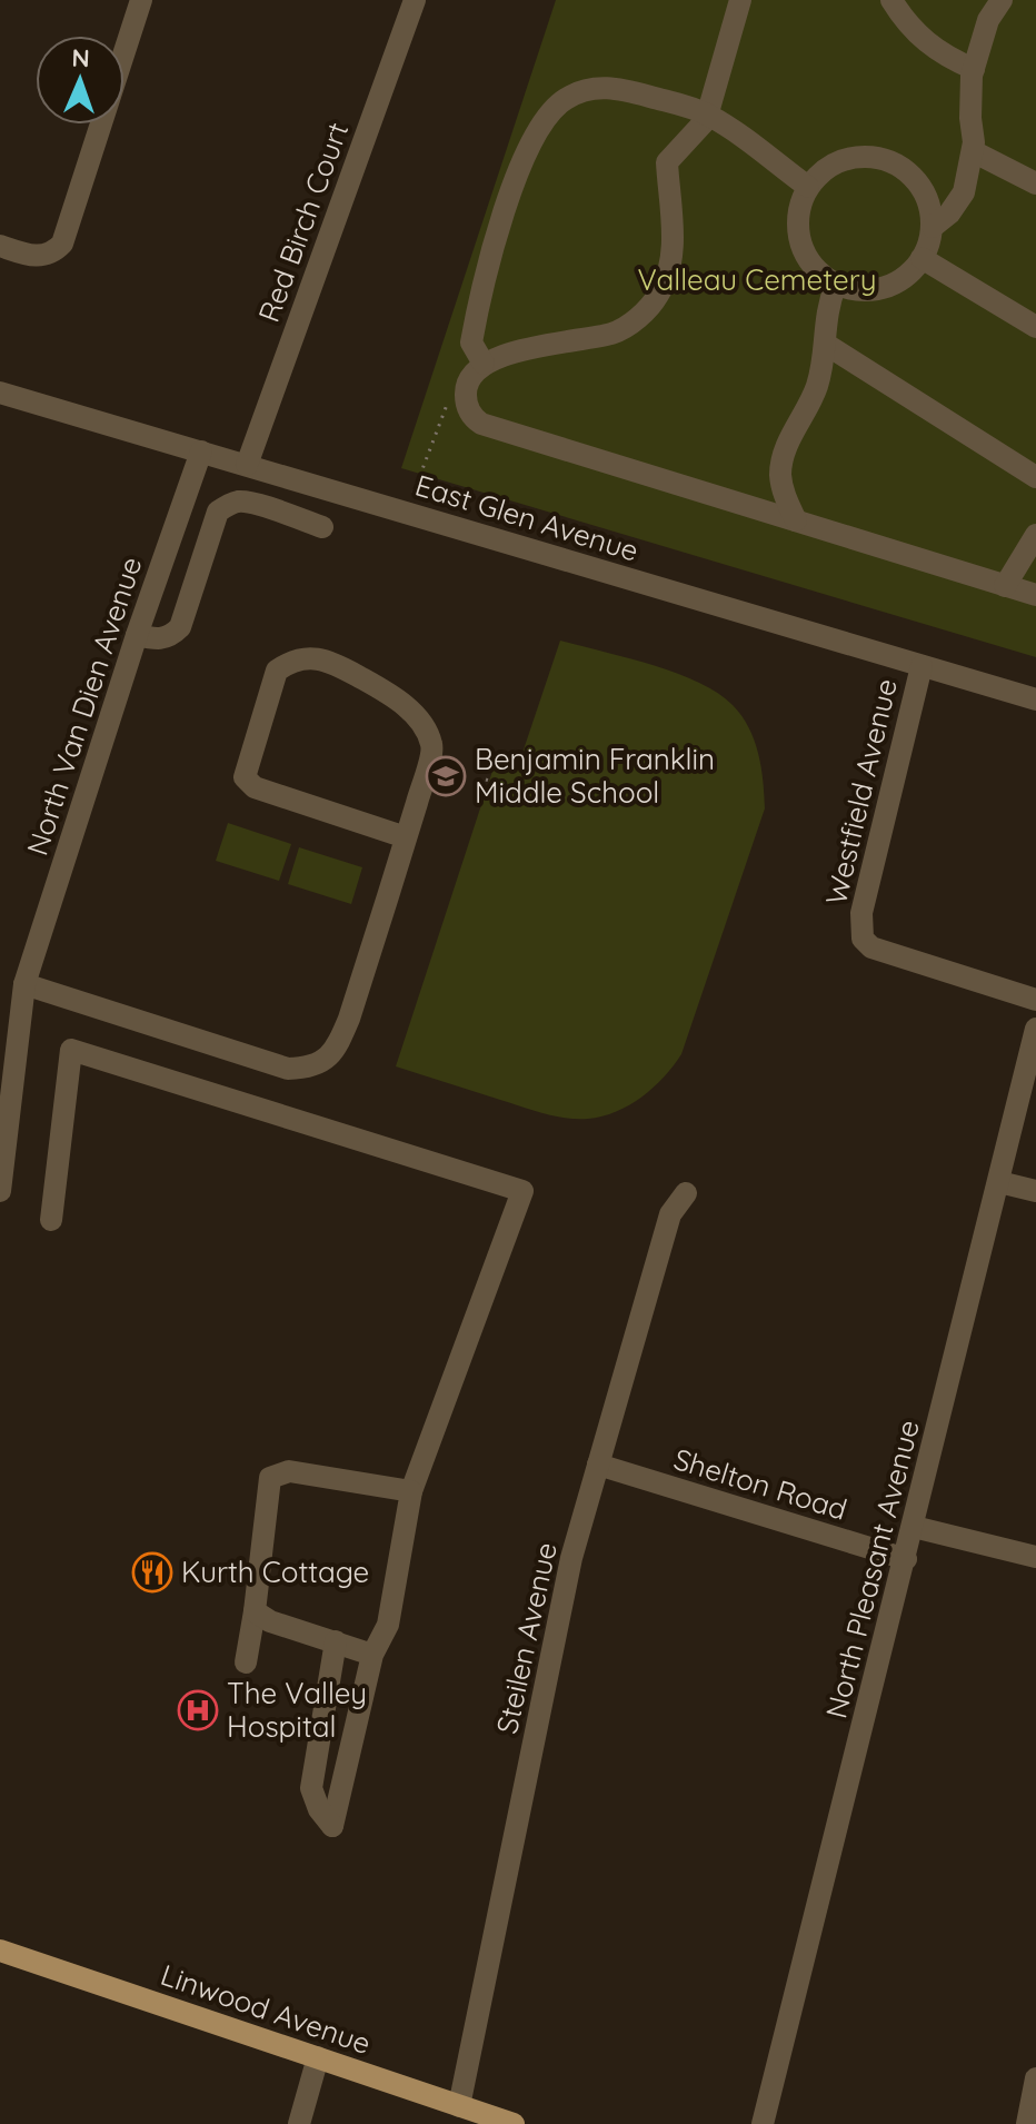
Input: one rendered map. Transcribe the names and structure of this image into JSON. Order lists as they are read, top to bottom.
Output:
{
  "streets": {
    "main road": ["Linwood Avenue"],
    "street": [
      "Red Birch Court",
      "East Glen Avenue",
      "North Van Dien Avenue",
      "Westfield Avenue",
      "Shelton Road",
      "North Pleasant Avenue",
      "Steilen Avenue"
    ]
  },
  "crossings": [
    ["Red Birch Court", "East Glen Avenue"],
    ["East Glen Avenue", "North Van Dien Avenue"],
    ["East Glen Avenue", "Westfield Avenue"],
    ["Shelton Road", "North Pleasant Avenue"],
    ["Shelton Road", "Steilen Avenue"],
    ["Steilen Avenue", "Linwood Avenue"]
  ],
  "parks": ["Valleau Cemetery"],
  "places": {
    "school or university": ["Benjamin Franklin Middle School"],
    "restaurant": ["Kurth Cottage"],
    "hospital": ["The Valley Hospital"]
  },
  "north": "top"
}
